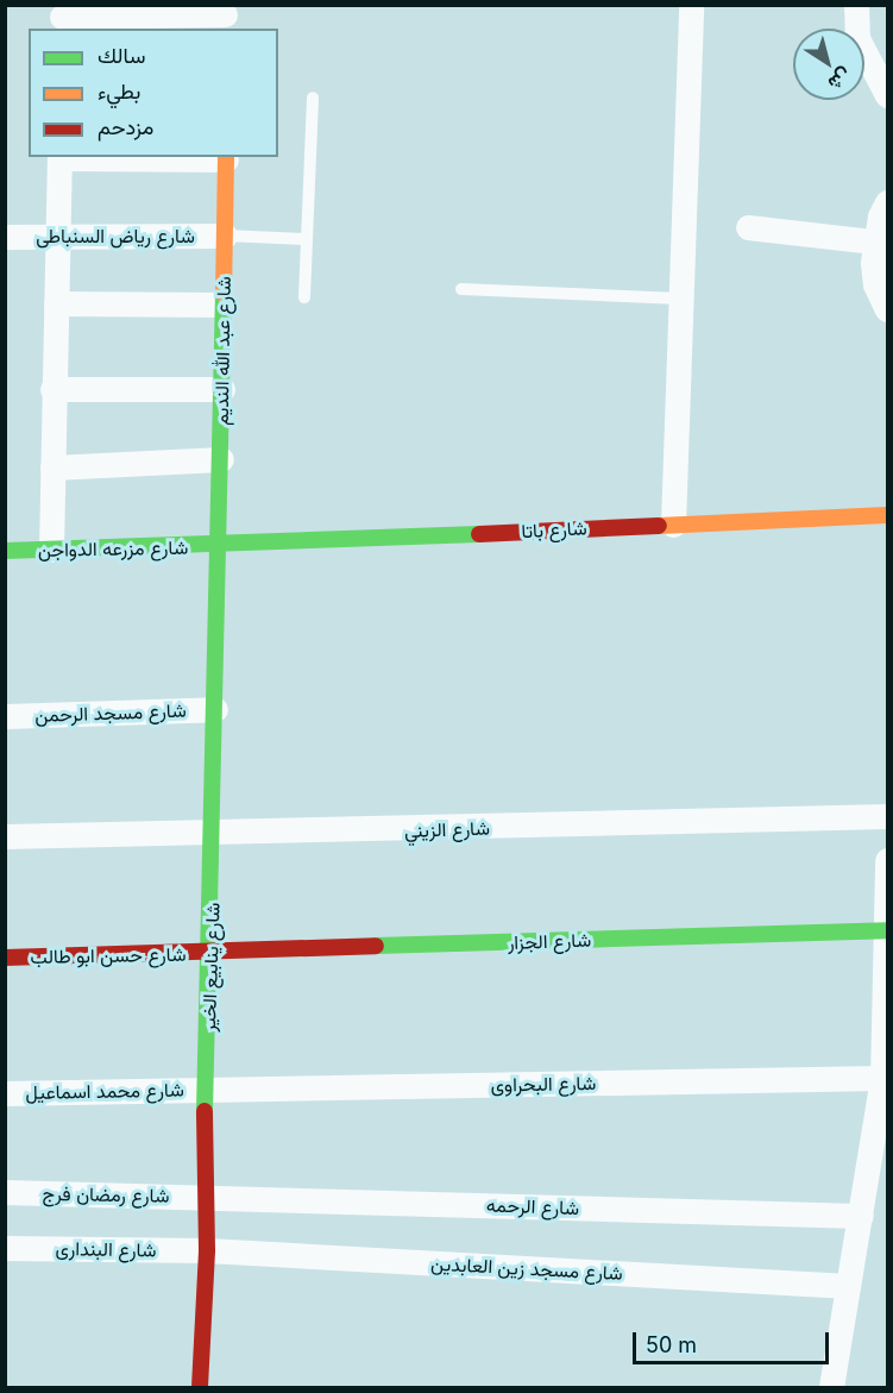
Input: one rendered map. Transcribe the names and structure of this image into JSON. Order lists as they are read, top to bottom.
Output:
{
  "streets": {
    "street": [
      "شارع رياض السنباطى",
      "شارع عبد الله النديم",
      "شارع باتا",
      "شارع مزرعه الدواجن",
      "شارع مسجد الرحمن",
      "شارع الزيني",
      "شارع الجزار",
      "شارع حسن ابو طالب",
      "شارع ينابيع الخير",
      "شارع البحراوى",
      "شارع محمد اسماعيل",
      "شارع رمضان فرج",
      "شارع الرحمه",
      "شارع البندارى",
      "شارع مسجد زين العابدين"
    ]
  },
  "crossings": [
    ["شارع رياض السنباطى", "شارع عبد الله النديم"],
    ["شارع عبد الله النديم", "شارع باتا"],
    ["شارع عبد الله النديم", "شارع مزرعه الدواجن"],
    ["شارع عبد الله النديم", "شارع ينابيع الخير"],
    ["شارع باتا", "شارع مزرعه الدواجن"],
    ["شارع باتا", "شارع ينابيع الخير"],
    ["شارع مزرعه الدواجن", "شارع ينابيع الخير"],
    ["شارع مسجد الرحمن", "شارع ينابيع الخير"],
    ["شارع الزيني", "شارع ينابيع الخير"],
    ["شارع الجزار", "شارع حسن ابو طالب"],
    ["شارع الجزار", "شارع ينابيع الخير"],
    ["شارع حسن ابو طالب", "شارع ينابيع الخير"],
    ["شارع ينابيع الخير", "شارع البحراوى"],
    ["شارع ينابيع الخير", "شارع محمد اسماعيل"],
    ["شارع ينابيع الخير", "شارع رمضان فرج"],
    ["شارع ينابيع الخير", "شارع الرحمه"],
    ["شارع ينابيع الخير", "شارع البندارى"],
    ["شارع ينابيع الخير", "شارع مسجد زين العابدين"],
    ["شارع البحراوى", "شارع محمد اسماعيل"],
    ["شارع رمضان فرج", "شارع الرحمه"],
    ["شارع البندارى", "شارع مسجد زين العابدين"]
  ],
  "legend": ["سالك", "بطيء", "مزدحم"],
  "scale_bar": "50 m",
  "north": "bottom right"
}
